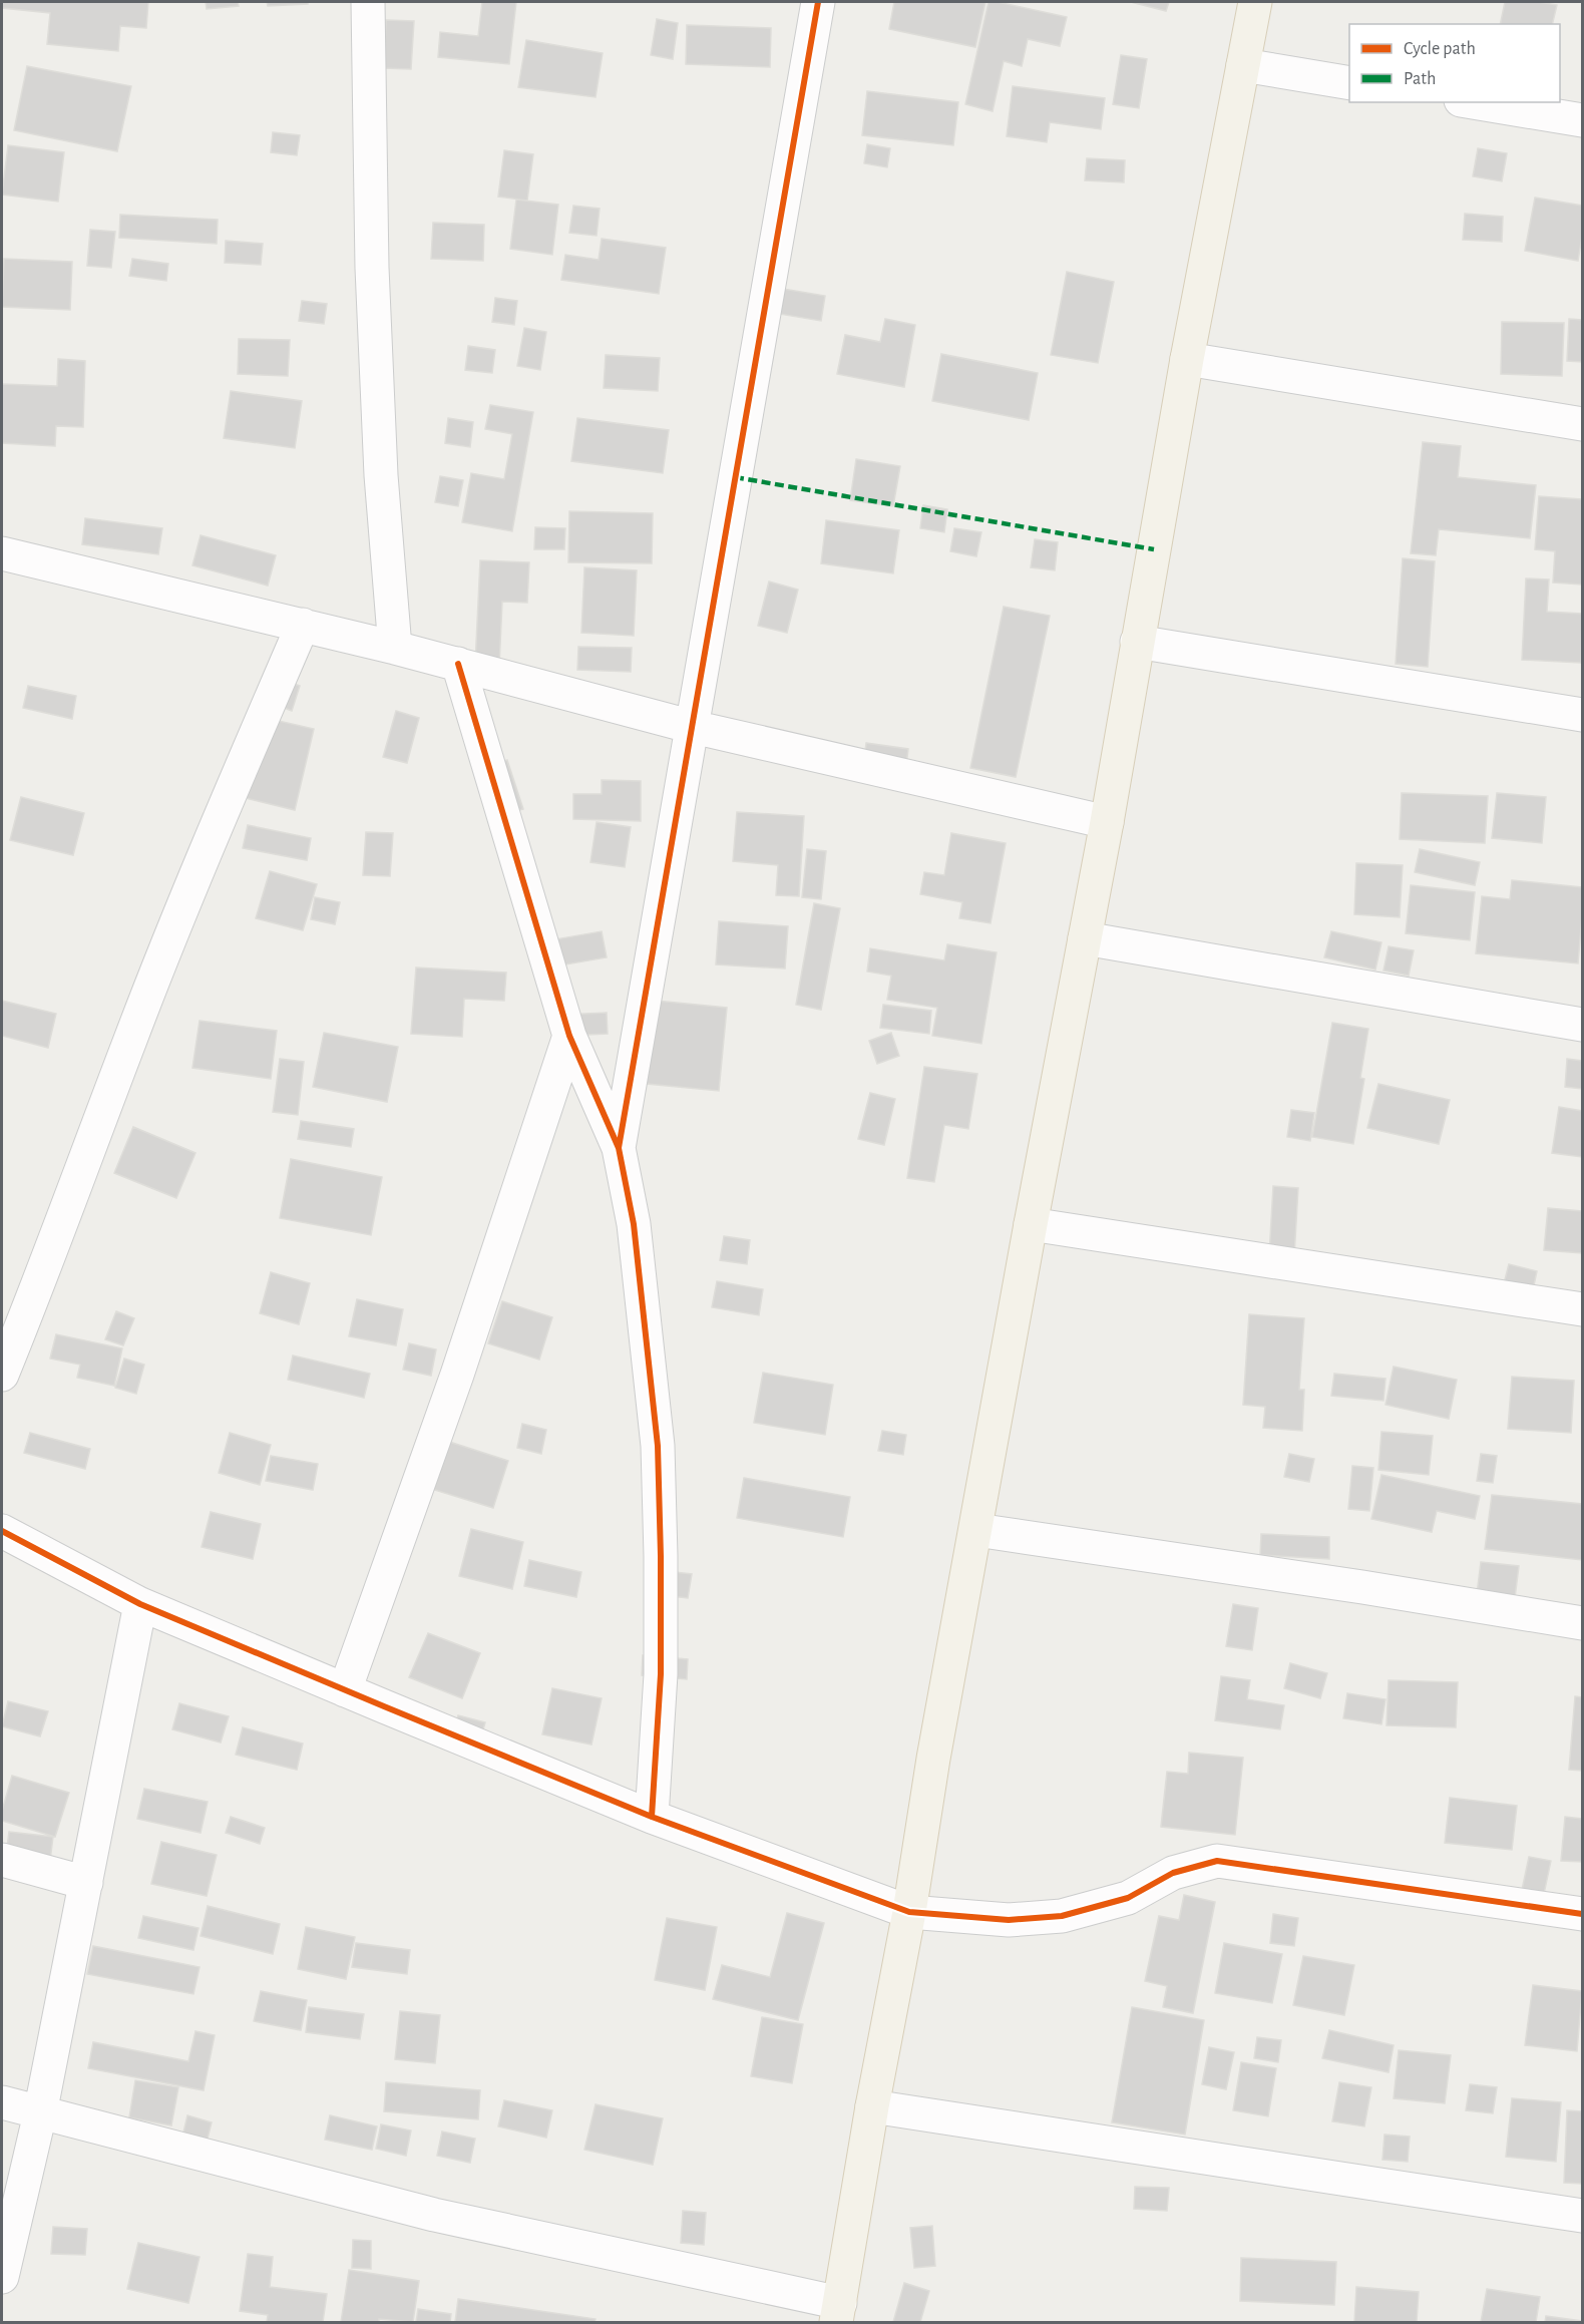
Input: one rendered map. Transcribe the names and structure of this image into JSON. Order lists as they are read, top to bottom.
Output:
{
  "legend": ["Cycle path", "Path"]
}
